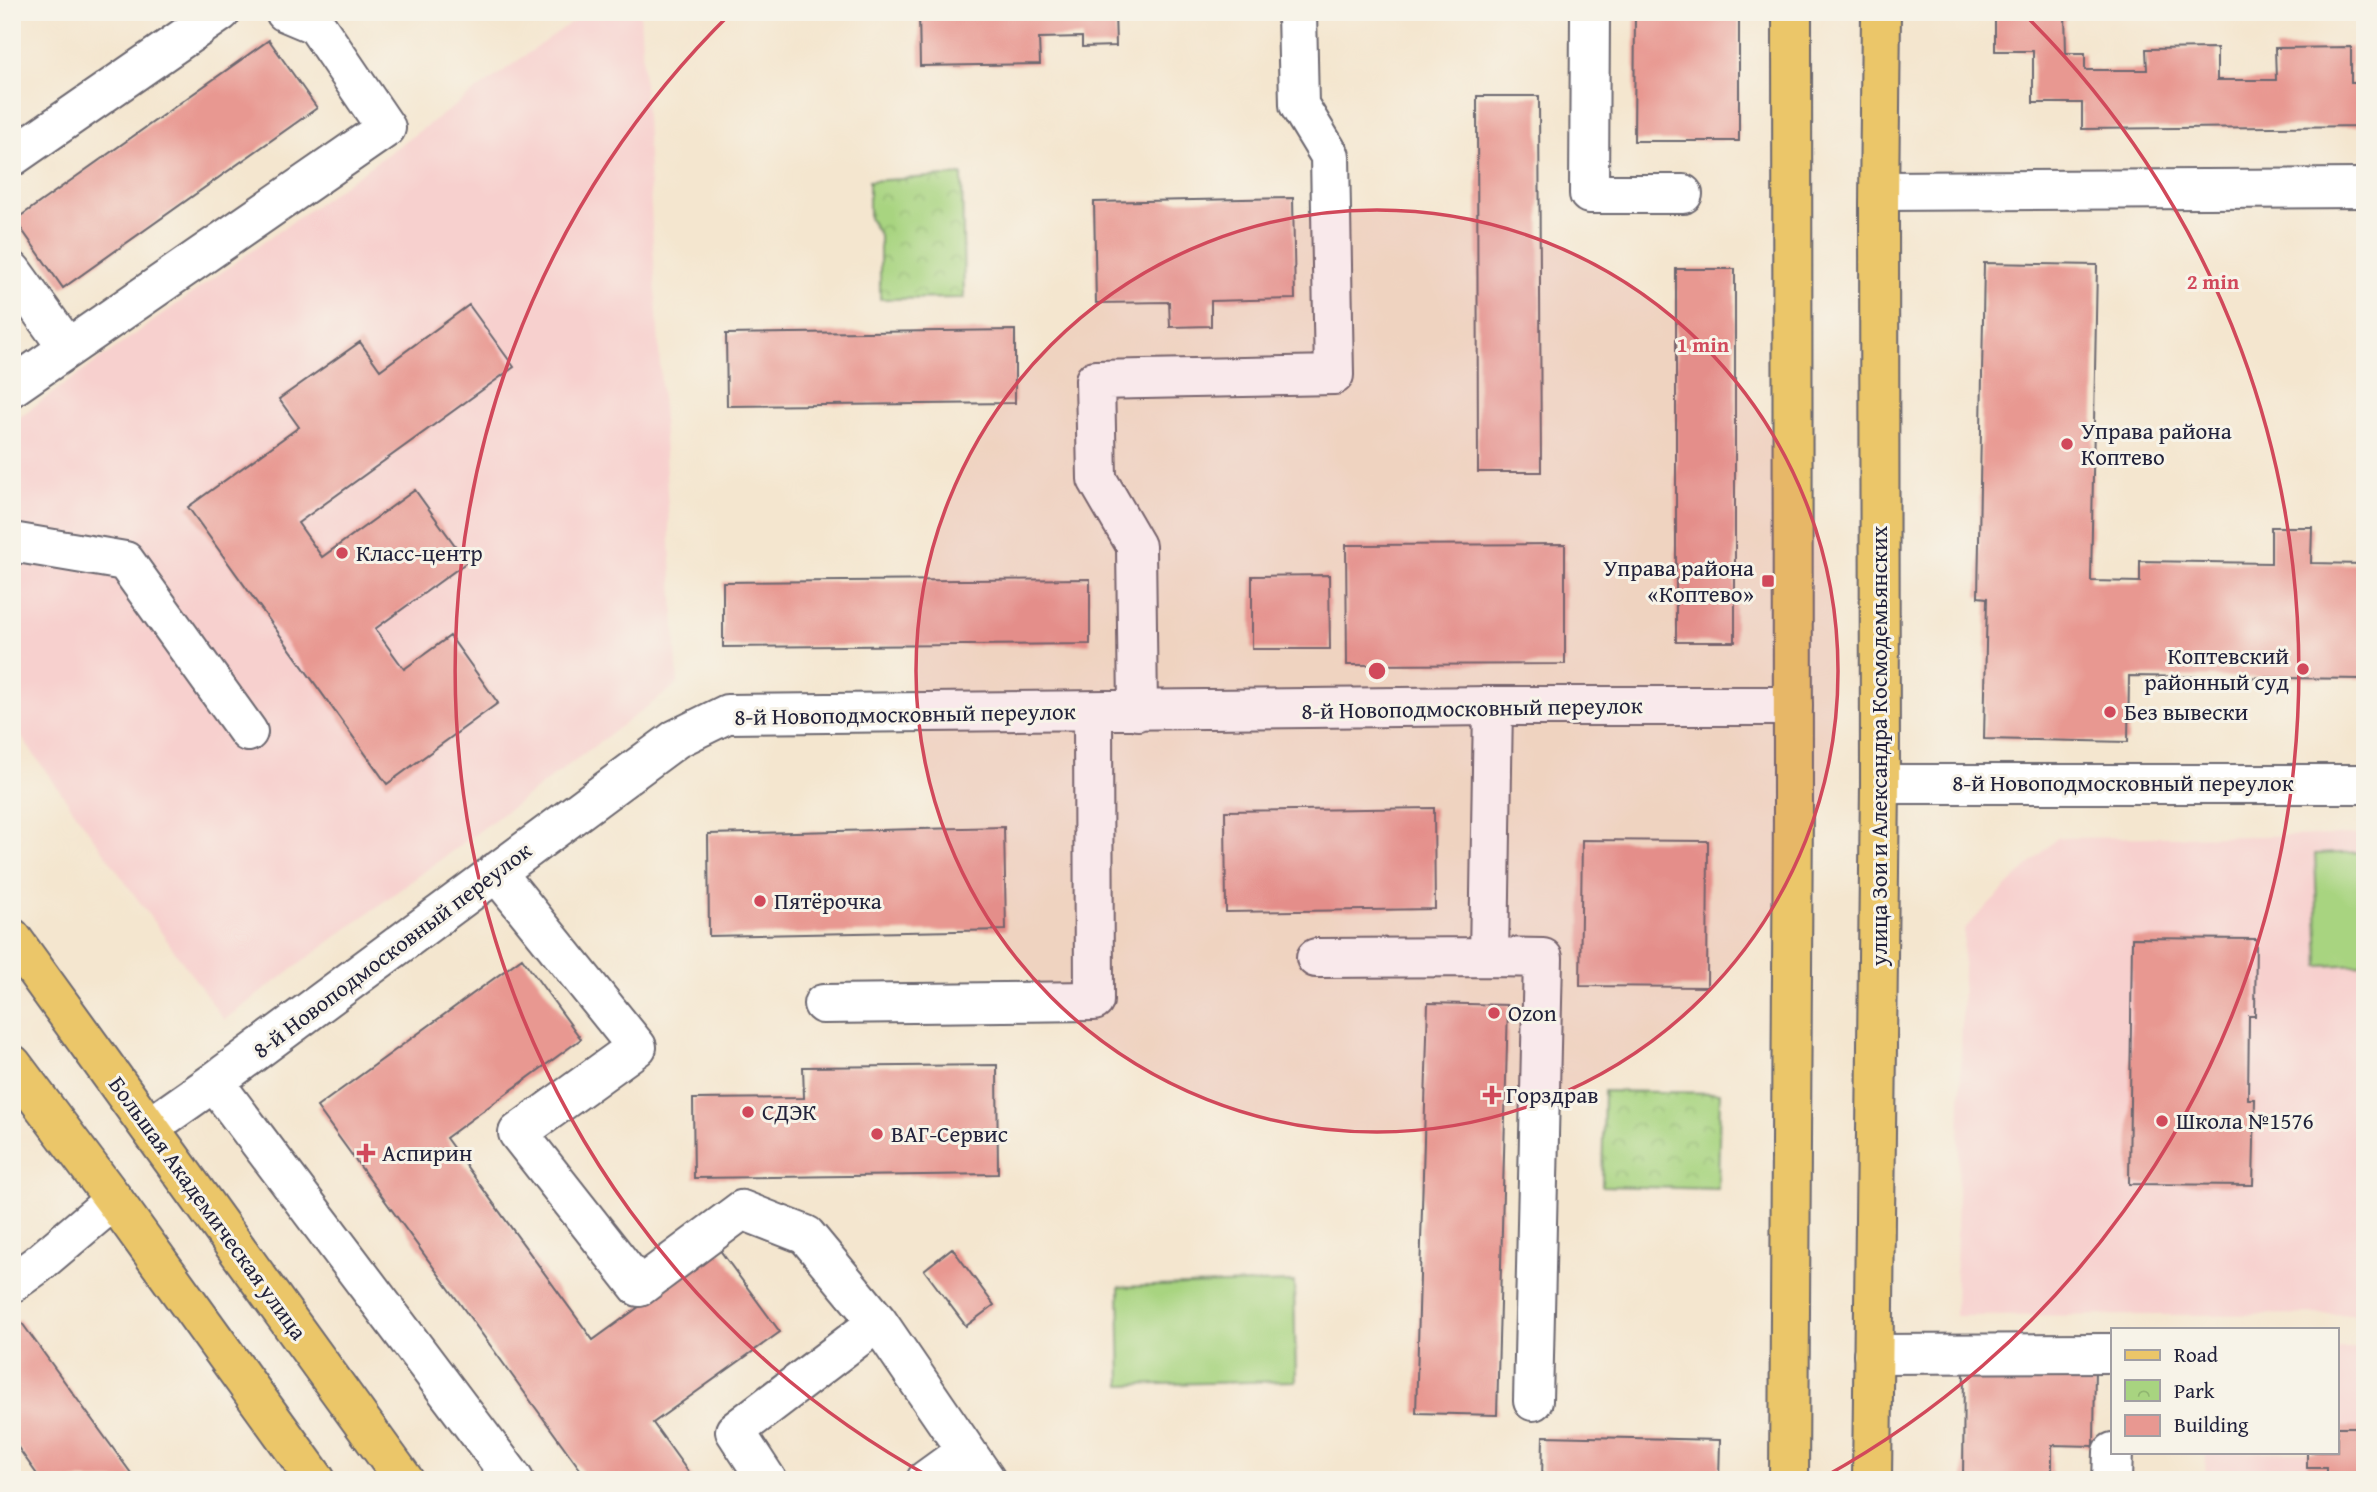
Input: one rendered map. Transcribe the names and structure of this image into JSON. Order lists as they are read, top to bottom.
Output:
{
  "streets": {
    "main road": ["улица Зои и Александра Космодемьянских", "Большая Академическая улица"],
    "street": ["8-й Новоподмосковный переулок"]
  },
  "crossings": [
    ["8-й Новоподмосковный переулок", "улица Зои и Александра Космодемьянских"],
    ["8-й Новоподмосковный переулок", "Большая Академическая улица"]
  ],
  "places": {
    "other": [
      "Управа района Коптево",
      "Класс-центр",
      "Коптевский районный суд",
      "Без вывески",
      "Пятёрочка",
      "Ozon",
      "СДЭК",
      "Школа №1576",
      "ВАГ-Сервис"
    ],
    "transit": ["Управа района «Коптево»"],
    "health": ["Горздрав", "Аспирин"]
  },
  "legend": ["Road", "Park", "Building"],
  "rings": ["2 min", "1 min"]
}
